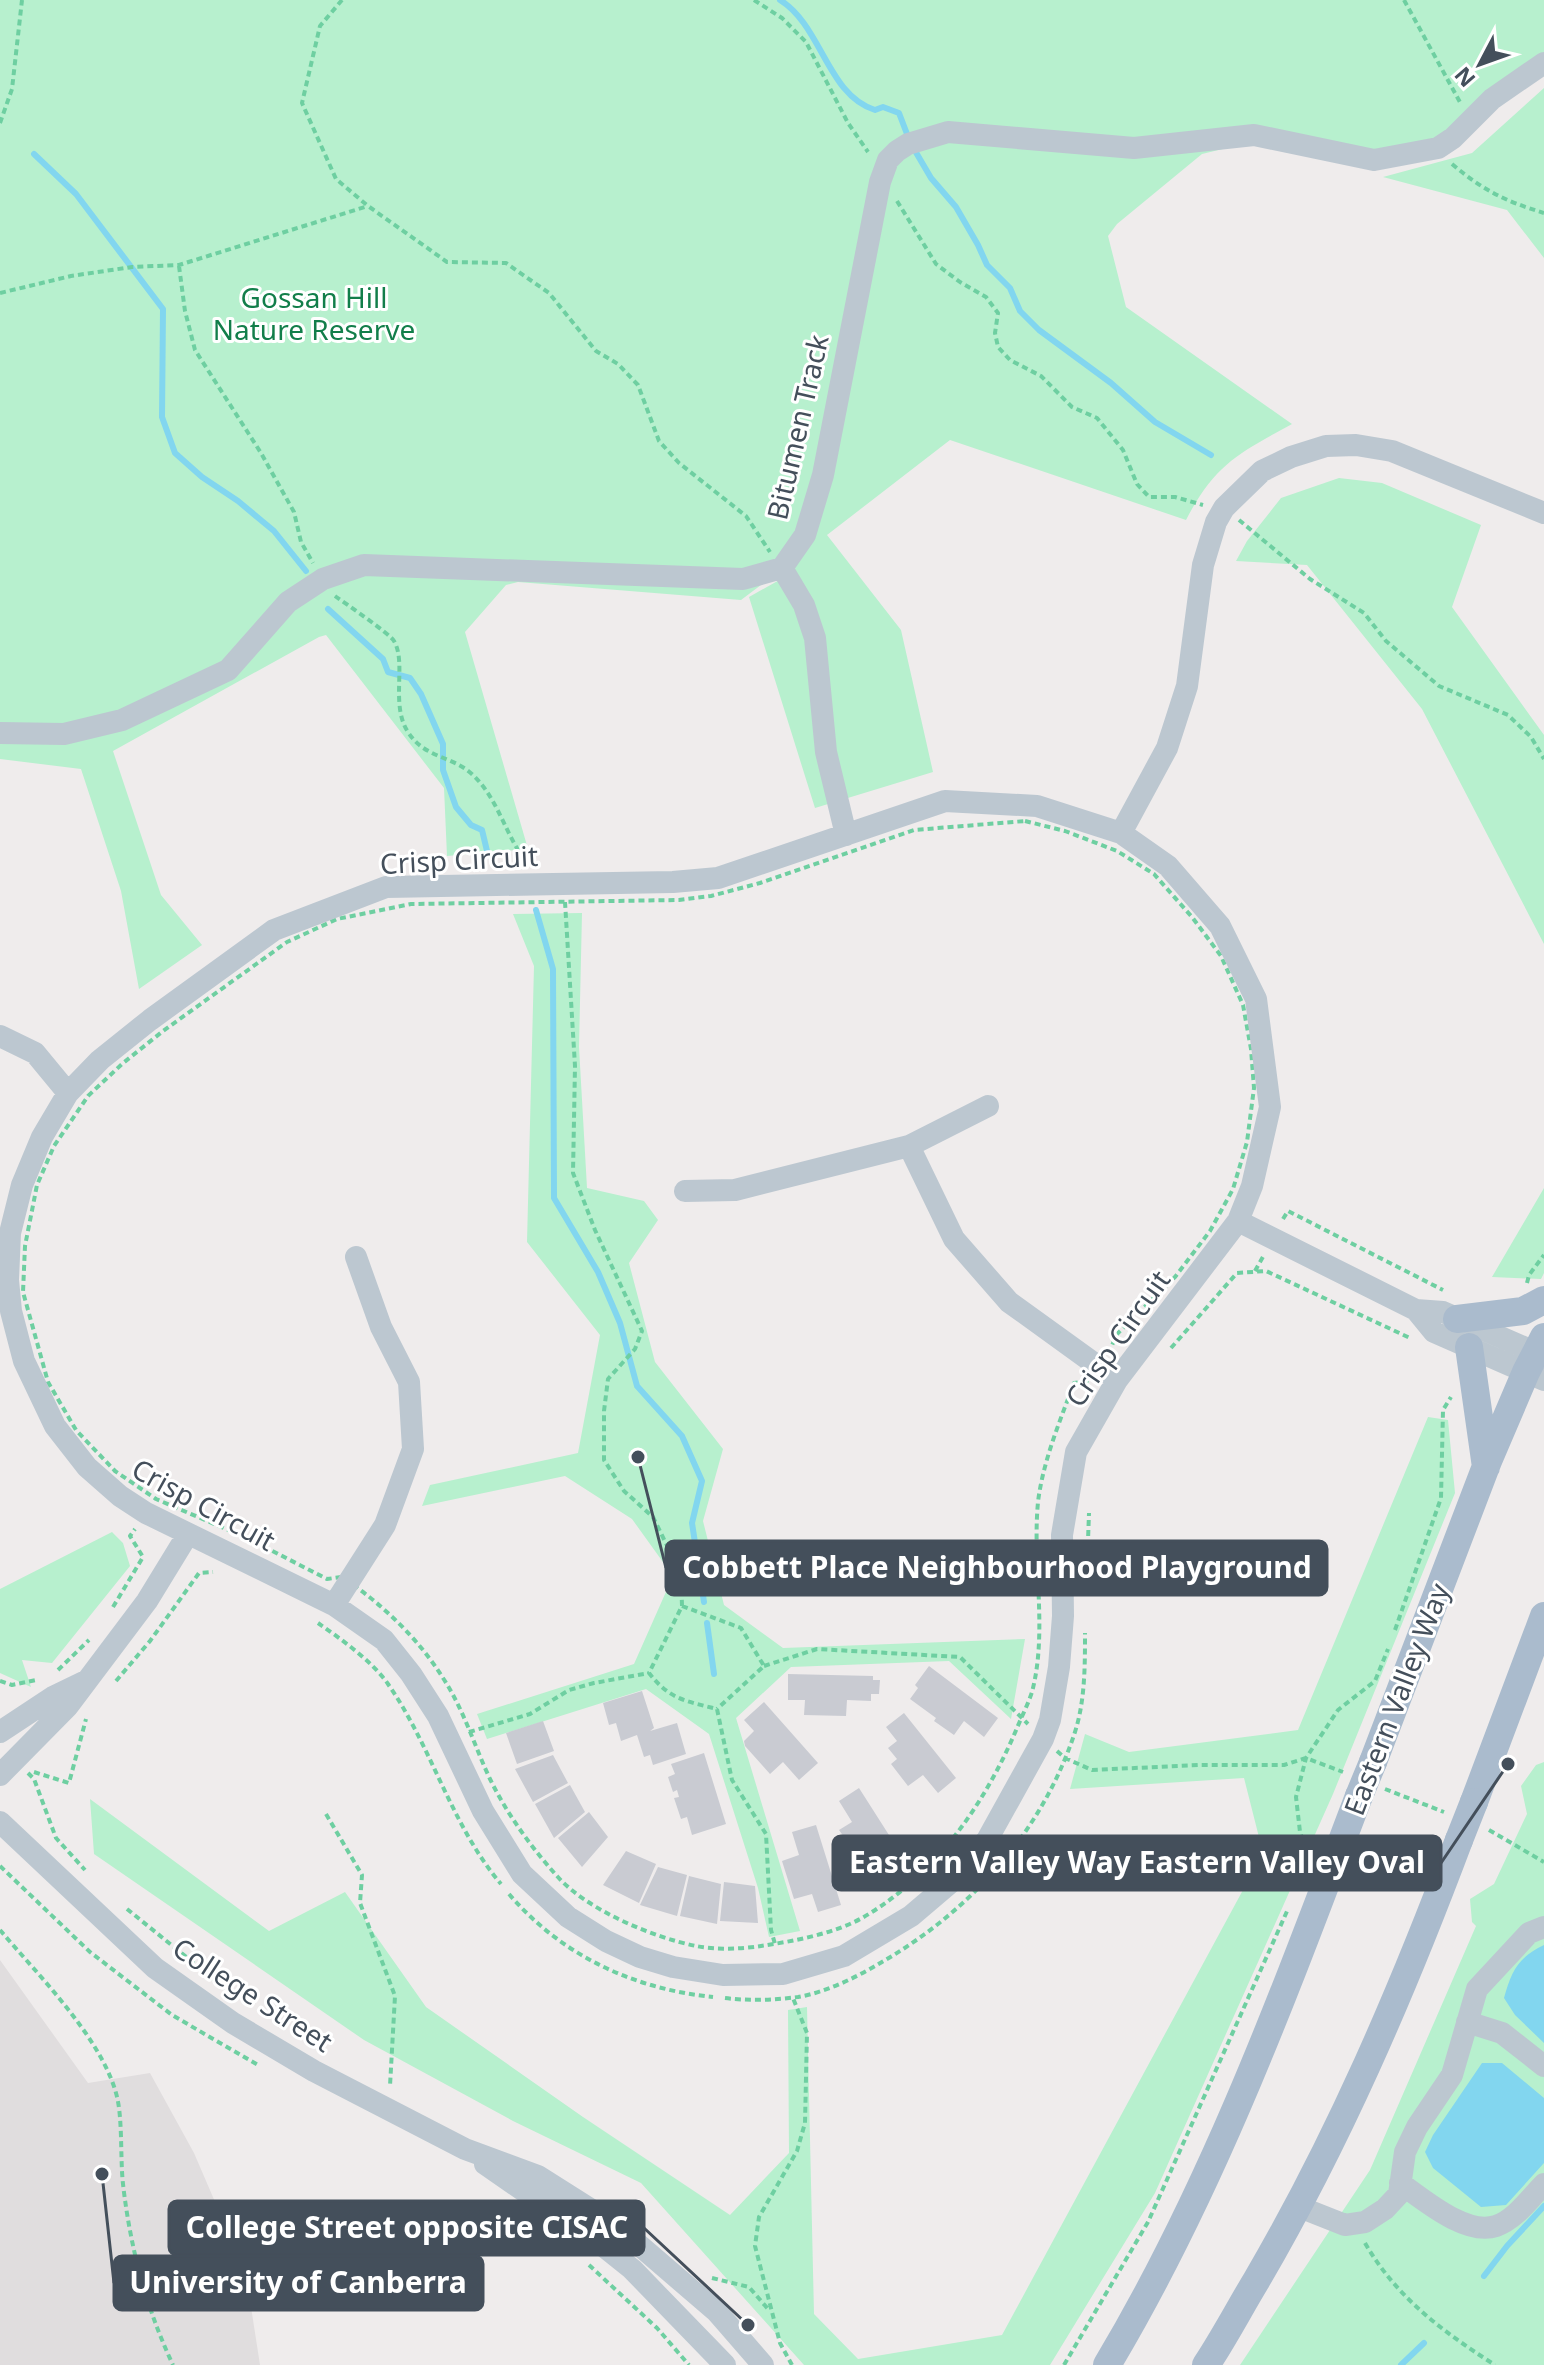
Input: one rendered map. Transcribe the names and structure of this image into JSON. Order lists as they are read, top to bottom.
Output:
{
  "streets": {
    "main road": ["Eastern Valley Way"],
    "street": ["Bitumen Track", "Crisp Circuit", "College Street"]
  },
  "parks": ["Gossan Hill Nature Reserve"],
  "places": [
    "Cobbett Place Neighbourhood Playground",
    "Eastern Valley Way Eastern Valley Oval",
    "University of Canberra",
    "College Street opposite CISAC"
  ],
  "north": "bottom left"
}
